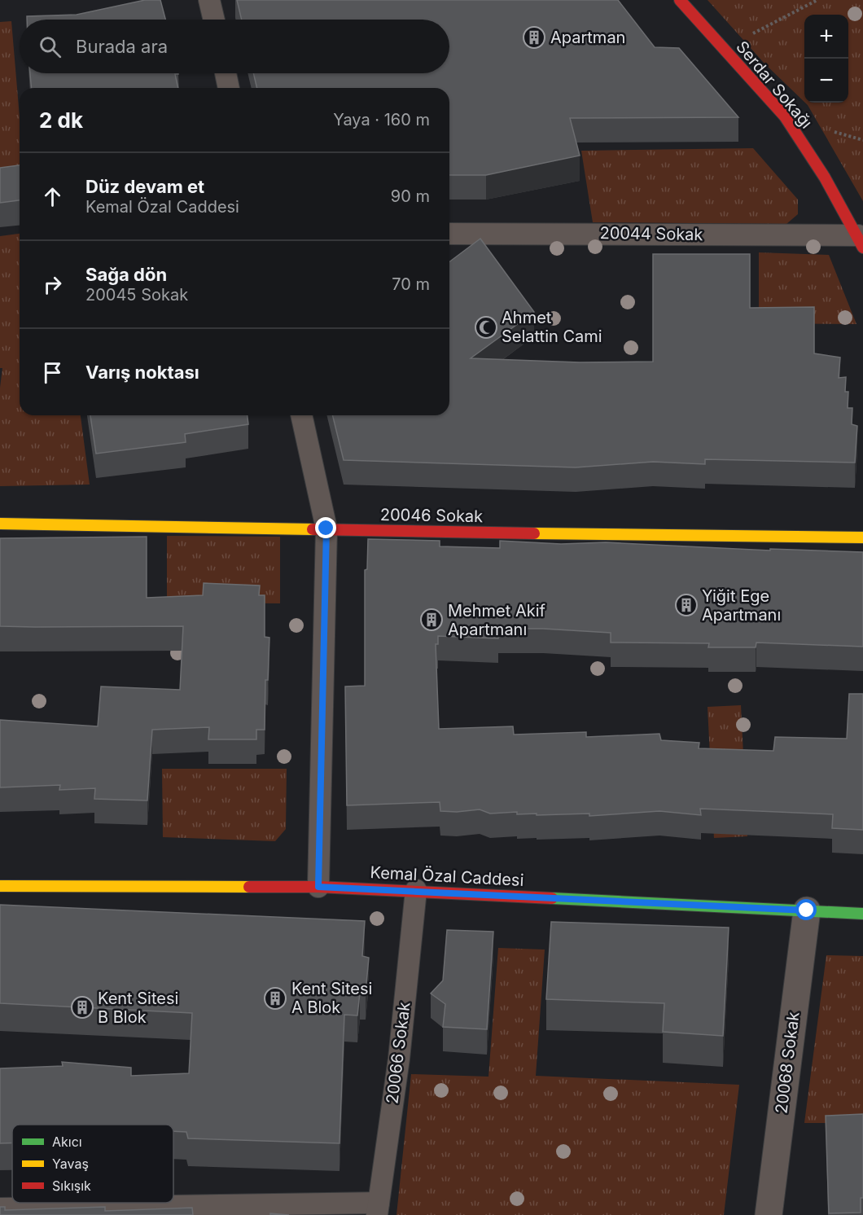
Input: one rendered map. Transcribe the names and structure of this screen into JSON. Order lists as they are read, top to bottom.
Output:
{
  "streets": {
    "street": [
      "Serdar Sokağı",
      "20046 Sokak",
      "Kemal Özal Caddesi",
      "20068 Sokak"
    ],
    "lane": ["20044 Sokak", "20066 Sokak"]
  },
  "crossings": [
    ["Serdar Sokağı", "20044 Sokak"],
    ["Kemal Özal Caddesi", "20066 Sokak"],
    ["Kemal Özal Caddesi", "20068 Sokak"]
  ],
  "places": {
    "building": [
      "Apartman",
      "Yiğit Ege Apartmanı",
      "Mehmet Akif Apartmanı",
      "Kent Sitesi A Blok",
      "Kent Sitesi B Blok"
    ],
    "mosque": ["Ahmet Selattin Cami"]
  },
  "legend": ["Akıcı", "Yavaş", "Sıkışık"],
  "page": {
    "map_buttons": ["+", "−"],
    "search": "Burada ara",
    "heading": ["2 dk", "Yaya · 160 m"],
    "list": [
      ["Düz devam et", "Kemal Özal Caddesi", "90 m"],
      ["Sağa dön", "20045 Sokak", "70 m"],
      "Varış noktası"
    ]
  }
}
